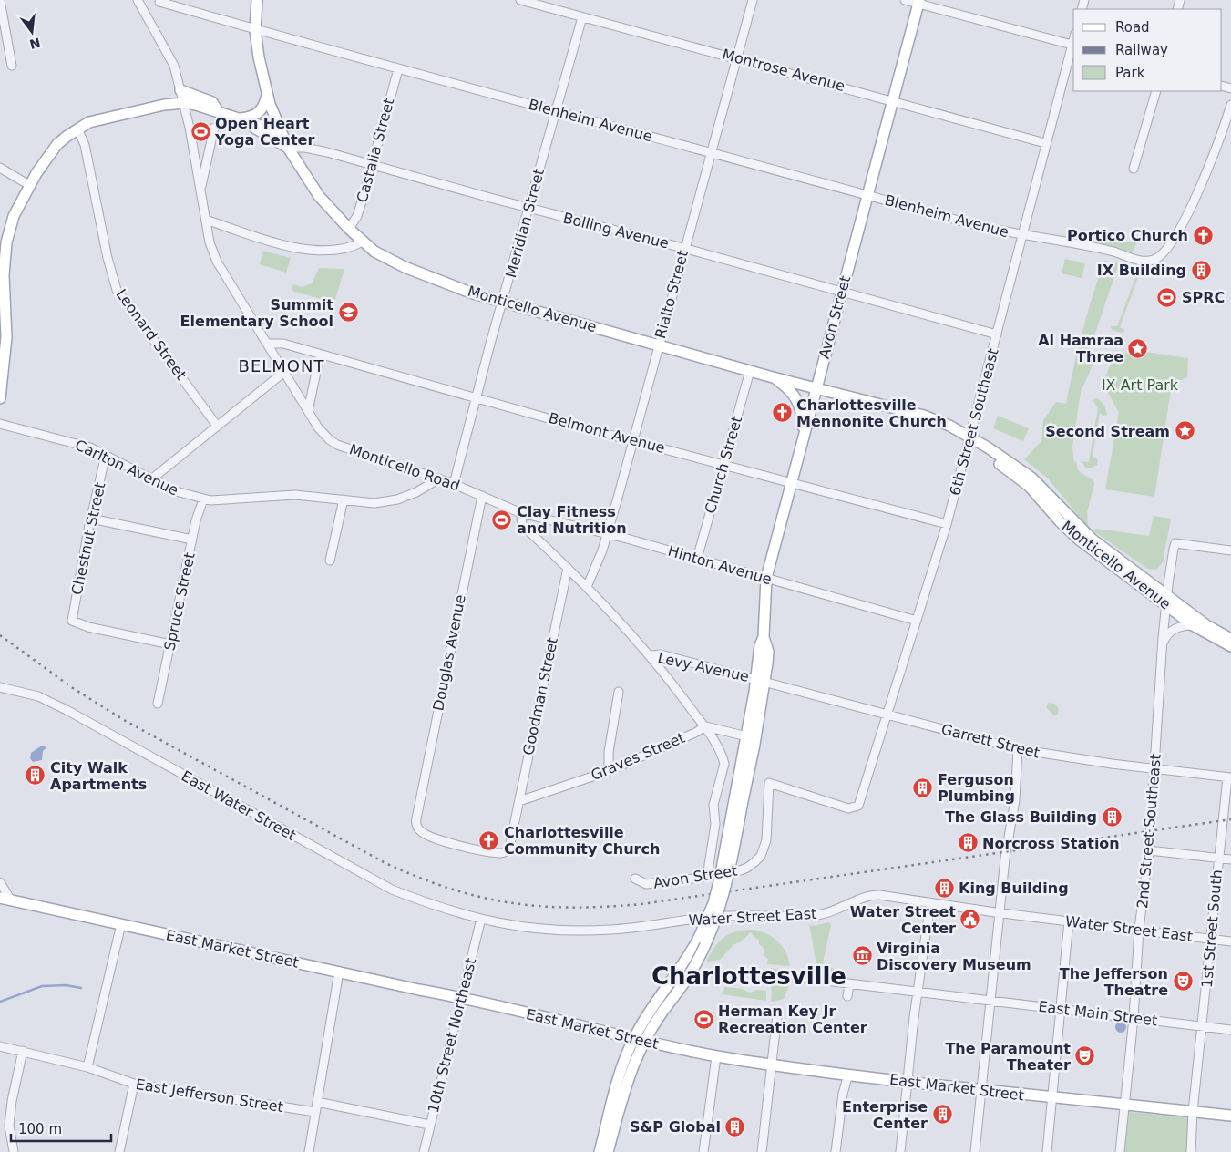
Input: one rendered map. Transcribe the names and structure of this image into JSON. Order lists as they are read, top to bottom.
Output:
{
  "streets": {
    "main road": [
      "Bolling Avenue",
      "Monticello Avenue",
      "Avon Street",
      "East Market Street"
    ],
    "street": [
      "Montrose Avenue",
      "Blenheim Avenue",
      "Castalia Street",
      "Meridian Street",
      "Rialto Street",
      "Leonard Street",
      "6th Street Southeast",
      "Belmont Avenue",
      "Church Street",
      "Carlton Avenue",
      "Monticello Road",
      "Chestnut Street",
      "Hinton Avenue",
      "Spruce Street",
      "Douglas Avenue",
      "Levy Avenue",
      "Goodman Street",
      "Garrett Street",
      "Graves Street",
      "East Water Street",
      "2nd Street Southeast",
      "Water Street East",
      "1st Street South",
      "East Main Street",
      "10th Street Northeast",
      "East Jefferson Street"
    ]
  },
  "crossings": [
    ["Montrose Avenue", "Meridian Street"],
    ["Montrose Avenue", "Rialto Street"],
    ["Montrose Avenue", "Avon Street"],
    ["Montrose Avenue", "6th Street Southeast"],
    ["Blenheim Avenue", "Castalia Street"],
    ["Blenheim Avenue", "Meridian Street"],
    ["Blenheim Avenue", "Rialto Street"],
    ["Blenheim Avenue", "Monticello Avenue"],
    ["Blenheim Avenue", "Avon Street"],
    ["Blenheim Avenue", "6th Street Southeast"],
    ["Castalia Street", "Bolling Avenue"],
    ["Castalia Street", "Monticello Avenue"],
    ["Meridian Street", "Bolling Avenue"],
    ["Meridian Street", "Monticello Avenue"],
    ["Meridian Street", "Belmont Avenue"],
    ["Meridian Street", "Monticello Road"],
    ["Bolling Avenue", "Rialto Street"],
    ["Bolling Avenue", "Monticello Avenue"],
    ["Bolling Avenue", "Avon Street"],
    ["Bolling Avenue", "6th Street Southeast"],
    ["Bolling Avenue", "Monticello Road"],
    ["Rialto Street", "Monticello Avenue"],
    ["Rialto Street", "Belmont Avenue"],
    ["Rialto Street", "Hinton Avenue"],
    ["Monticello Avenue", "Avon Street"],
    ["Monticello Avenue", "6th Street Southeast"],
    ["Monticello Avenue", "Church Street"],
    ["Monticello Avenue", "2nd Street Southeast"],
    ["Avon Street", "6th Street Southeast"],
    ["Avon Street", "Belmont Avenue"],
    ["Avon Street", "Hinton Avenue"],
    ["Avon Street", "Levy Avenue"],
    ["Avon Street", "Garrett Street"],
    ["6th Street Southeast", "Belmont Avenue"],
    ["6th Street Southeast", "Hinton Avenue"],
    ["6th Street Southeast", "Garrett Street"],
    ["Belmont Avenue", "Church Street"],
    ["Belmont Avenue", "Monticello Road"],
    ["Church Street", "Hinton Avenue"],
    ["Carlton Avenue", "Monticello Road"],
    ["Carlton Avenue", "Chestnut Street"],
    ["Carlton Avenue", "Spruce Street"],
    ["Monticello Road", "Hinton Avenue"],
    ["Monticello Road", "Douglas Avenue"],
    ["Chestnut Street", "Spruce Street"],
    ["Douglas Avenue", "Goodman Street"],
    ["Levy Avenue", "Garrett Street"],
    ["Goodman Street", "Graves Street"],
    ["Garrett Street", "2nd Street Southeast"],
    ["Garrett Street", "1st Street South"],
    ["East Water Street", "Water Street East"],
    ["East Water Street", "10th Street Northeast"],
    ["2nd Street Southeast", "Water Street East"],
    ["2nd Street Southeast", "East Market Street"],
    ["2nd Street Southeast", "East Main Street"],
    ["Water Street East", "1st Street South"],
    ["Water Street East", "10th Street Northeast"],
    ["1st Street South", "East Market Street"],
    ["1st Street South", "East Main Street"],
    ["East Market Street", "10th Street Northeast"]
  ],
  "districts": ["BELMONT", "Charlottesville"],
  "parks": ["IX Art Park"],
  "places": {
    "sports": [
      "Open Heart Yoga Center",
      "SPRC",
      "Clay Fitness and Nutrition",
      "Herman Key Jr Recreation Center"
    ],
    "church": ["Portico Church", "Charlottesville Mennonite Church", "Charlottesville Community Church"],
    "building": [
      "IX Building",
      "City Walk Apartments",
      "Ferguson Plumbing",
      "The Glass Building",
      "Norcross Station",
      "King Building",
      "Enterprise Center",
      "S&P Global"
    ],
    "school or university": ["Summit Elementary School"],
    "place": ["Al Hamraa Three", "Second Stream"],
    "public building": ["Water Street Center"],
    "museum": ["Virginia Discovery Museum"],
    "theatre": ["The Jefferson Theatre", "The Paramount Theater"]
  },
  "legend": ["Road", "Railway", "Park"],
  "scale_bar": "100 m",
  "north": "bottom"
}
